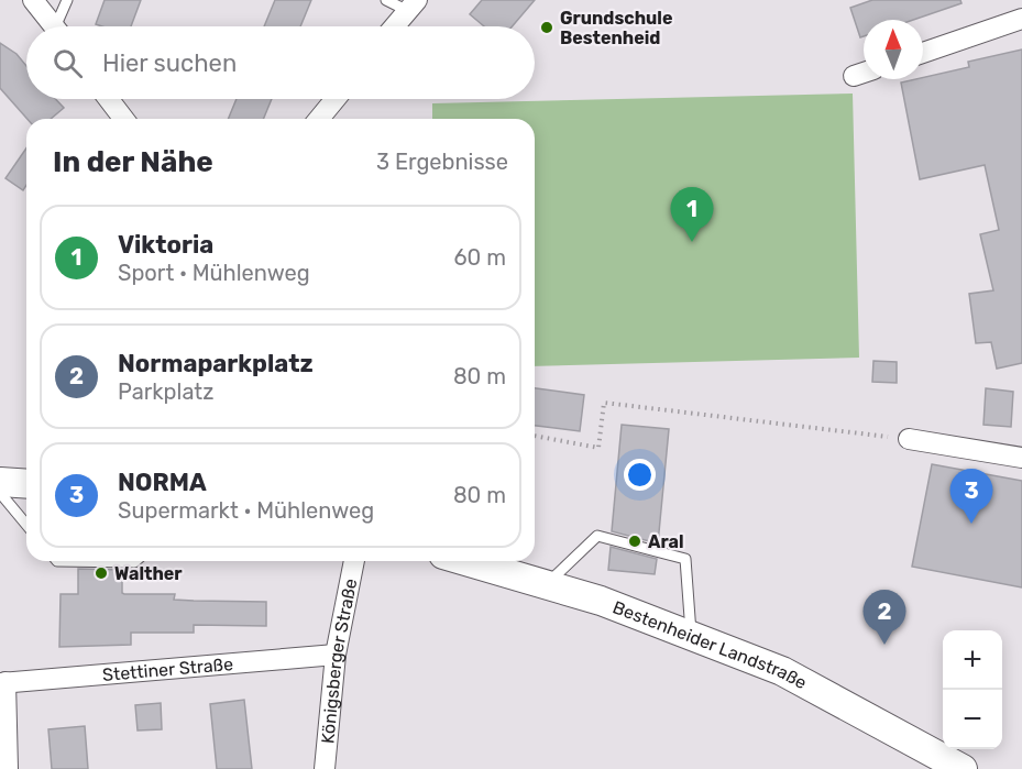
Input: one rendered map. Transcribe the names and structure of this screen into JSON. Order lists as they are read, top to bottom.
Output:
{
  "streets": {
    "main road": ["Bestenheider Landstraße"],
    "street": ["Königsberger Straße", "Stettiner Straße"]
  },
  "crossings": [
    ["Königsberger Straße", "Stettiner Straße"]
  ],
  "places": ["Grundschule Bestenheid", "Aral", "Walther"],
  "north": "top",
  "page": {
    "search": "Hier suchen",
    "heading": ["In der Nähe", "3 Ergebnisse"],
    "pins": ["1", "3", "2"],
    "list": [
      {
        "mark": "1",
        "name": "Viktoria",
        "note": "Sport · Mühlenweg",
        "value": "60 m"
      },
      {
        "mark": "2",
        "name": "Normaparkplatz",
        "note": "Parkplatz",
        "value": "80 m"
      },
      {
        "mark": "3",
        "name": "NORMA",
        "note": "Supermarkt · Mühlenweg",
        "value": "80 m"
      }
    ],
    "map_buttons": ["+", "−"]
  }
}
